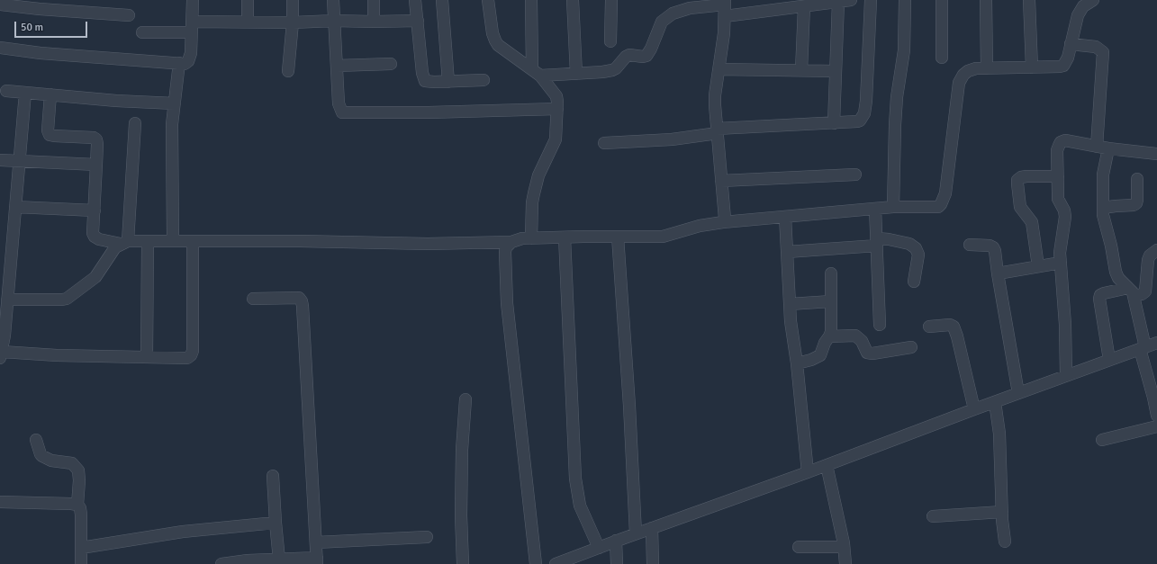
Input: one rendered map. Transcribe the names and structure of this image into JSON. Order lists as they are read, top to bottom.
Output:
{
  "scale_bar": "50 m"
}
